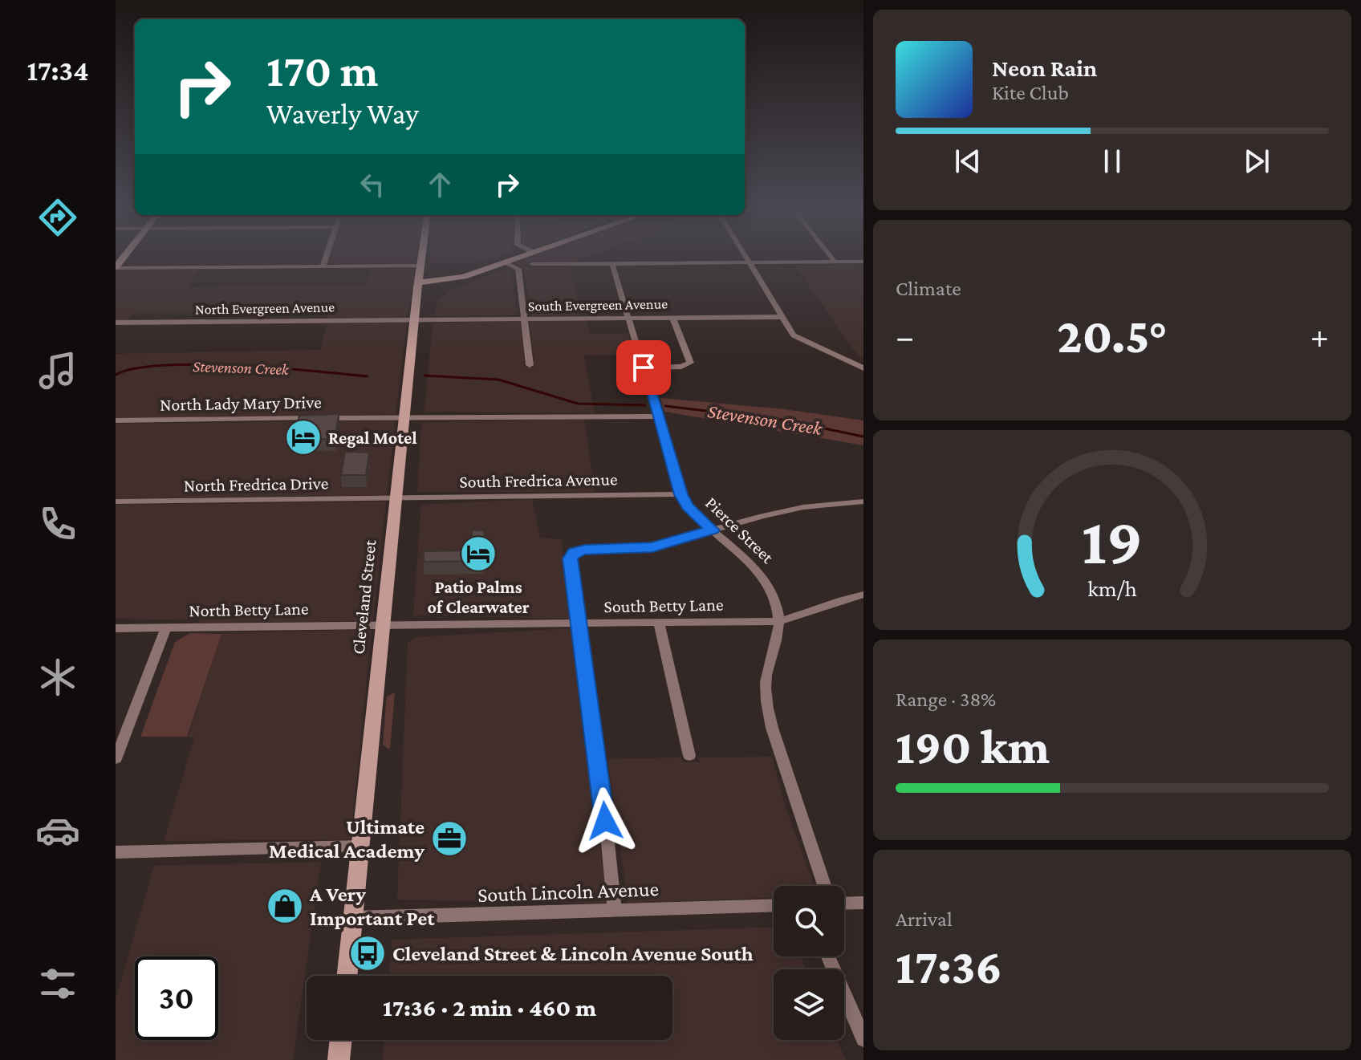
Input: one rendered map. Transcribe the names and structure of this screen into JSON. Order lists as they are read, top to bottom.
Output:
{
  "streets": {
    "street": [
      "South Evergreen Avenue",
      "North Evergreen Avenue",
      "North Lady Mary Drive",
      "South Fredrica Avenue",
      "North Fredrica Drive",
      "Pierce Street",
      "Cleveland Street",
      "South Betty Lane",
      "North Betty Lane",
      "South Lincoln Avenue"
    ]
  },
  "crossings": [
    ["South Evergreen Avenue", "North Evergreen Avenue"],
    ["South Evergreen Avenue", "Pierce Street"],
    ["South Evergreen Avenue", "Cleveland Street"],
    ["North Evergreen Avenue", "Cleveland Street"],
    ["North Lady Mary Drive", "Pierce Street"],
    ["North Lady Mary Drive", "Cleveland Street"],
    ["South Fredrica Avenue", "North Fredrica Drive"],
    ["South Fredrica Avenue", "Pierce Street"],
    ["South Fredrica Avenue", "Cleveland Street"],
    ["North Fredrica Drive", "Cleveland Street"],
    ["Pierce Street", "South Betty Lane"],
    ["Cleveland Street", "South Betty Lane"],
    ["Cleveland Street", "North Betty Lane"],
    ["Cleveland Street", "South Lincoln Avenue"],
    ["South Betty Lane", "North Betty Lane"]
  ],
  "water": ["Stevenson Creek"],
  "places": {
    "hotel": ["Regal Motel", "Patio Palms of Clearwater"],
    "office": ["Ultimate Medical Academy"],
    "shop": ["A Very Important Pet"],
    "bus stop": ["Cleveland Street & Lincoln Avenue South"]
  },
  "page": {
    "tabs": "17:34",
    "turn": ["170 m", "Waverly Way"],
    "song": ["Neon Rain", "Kite Club"],
    "tile": [
      "Climate",
      ["Range · 38%", "190 km"],
      ["Arrival", "17:36"]
    ],
    "heat": ["−", "20.5°", "+"],
    "limit": "30",
    "trip": "17:36 · 2 min · 460 m",
    "gauge": ["19", "km/h"]
  }
}
